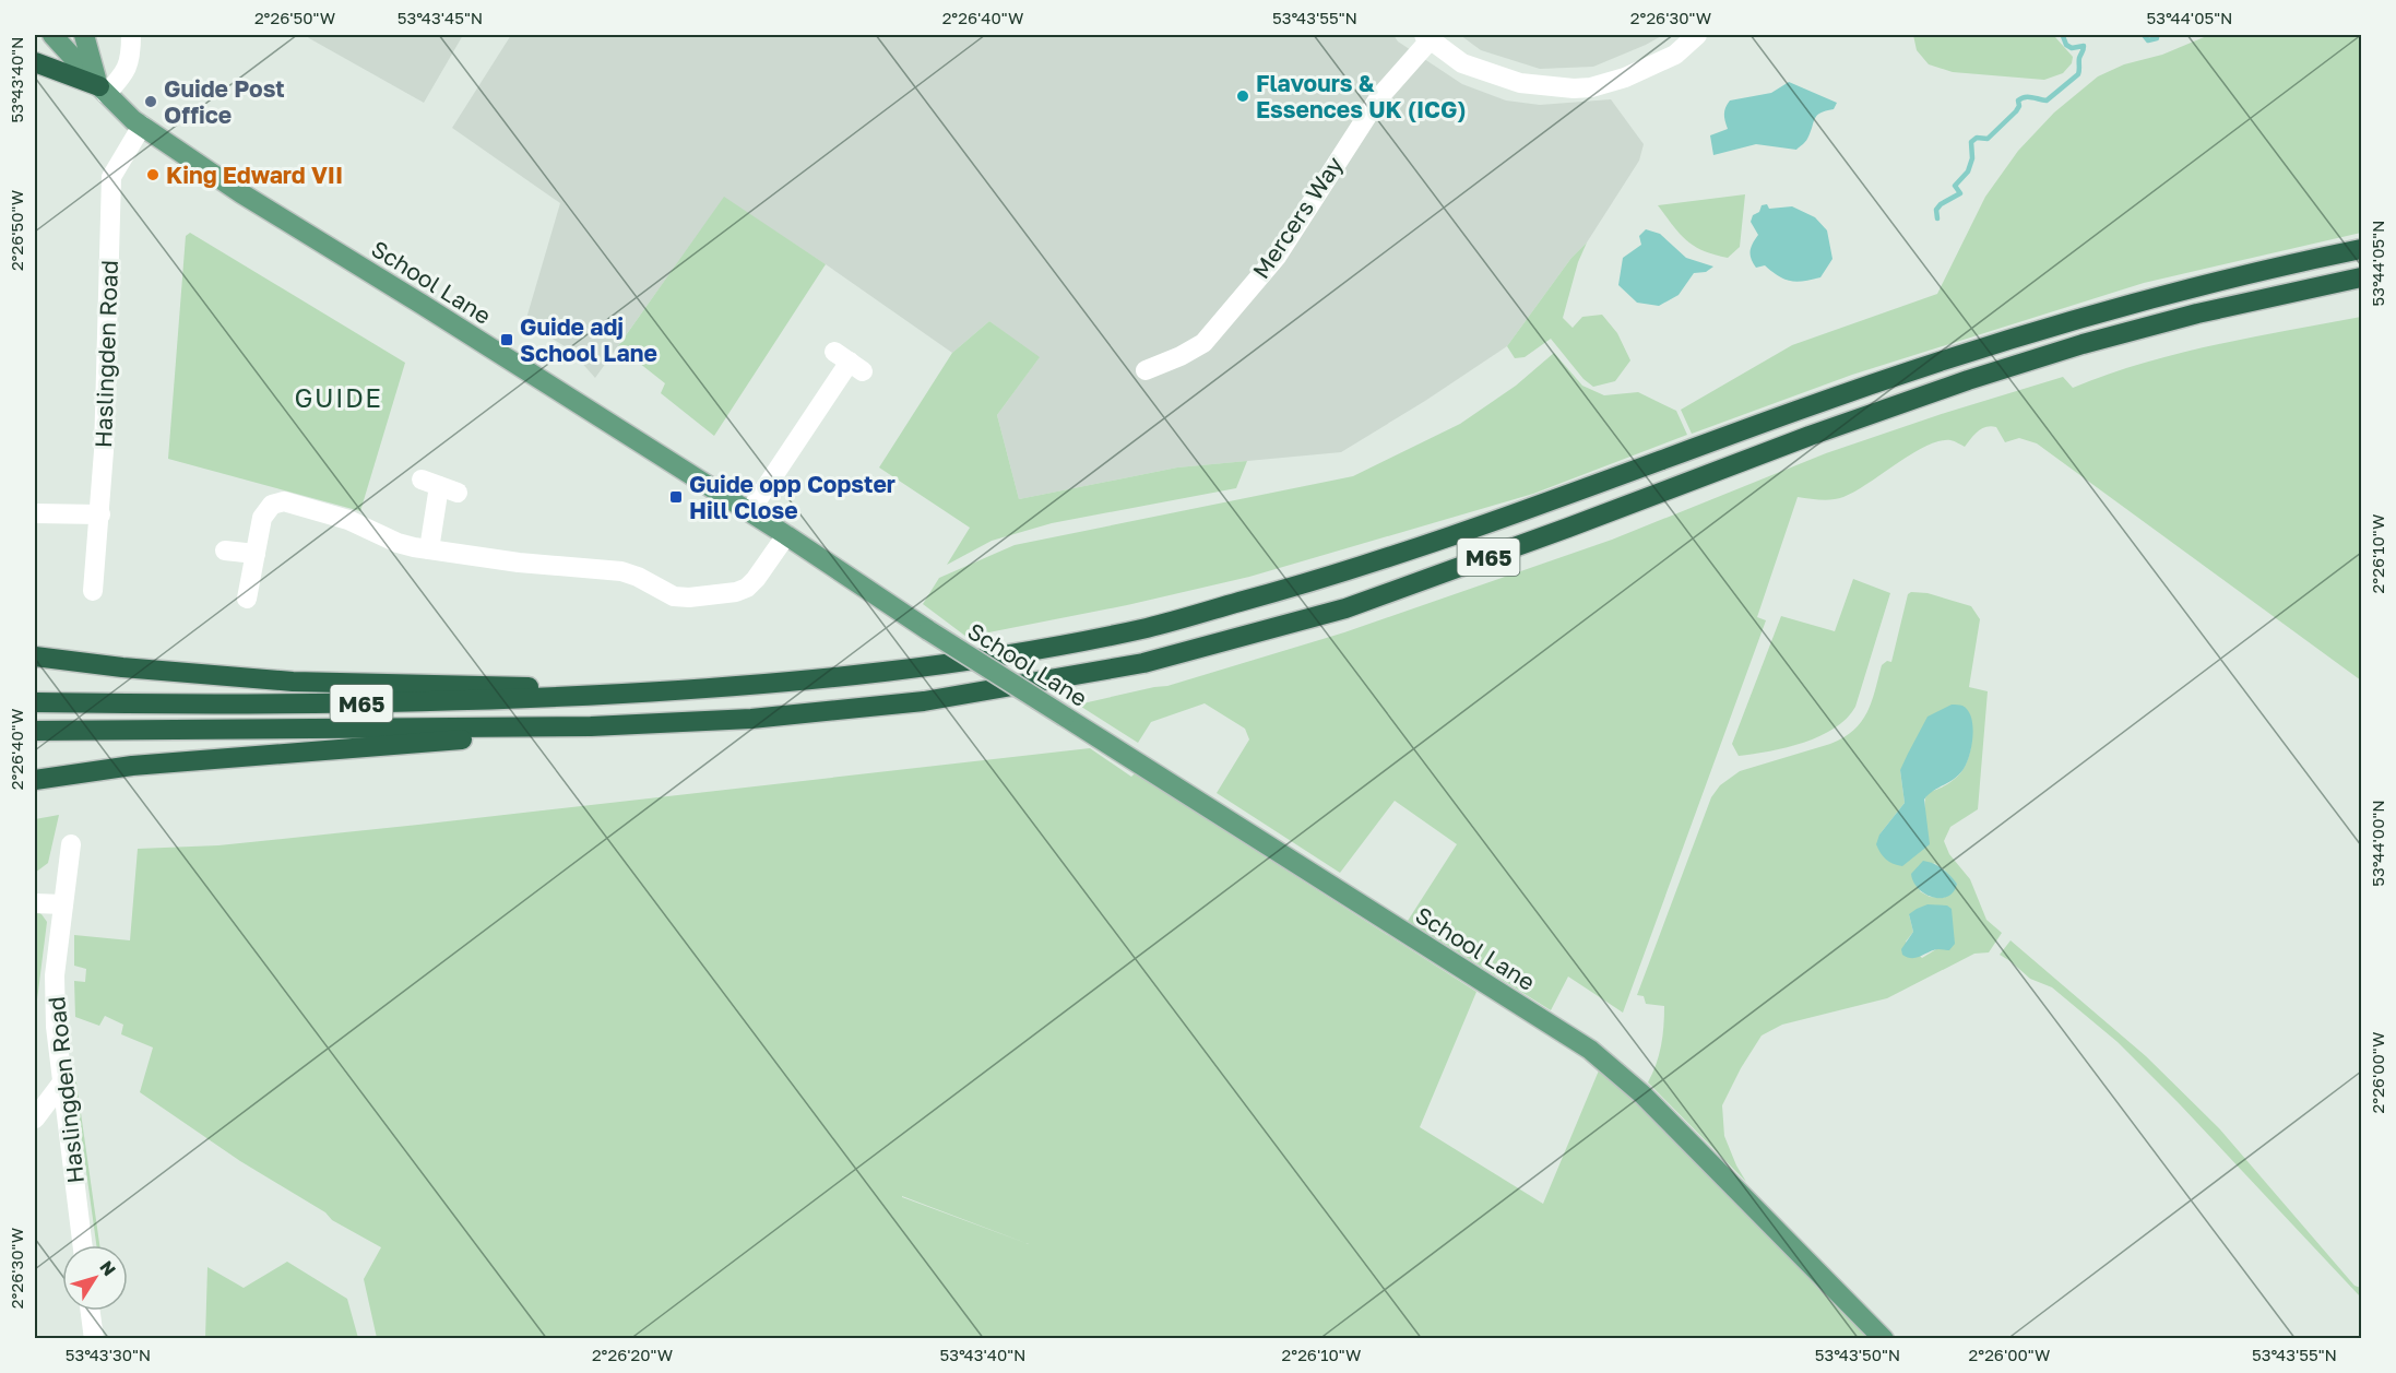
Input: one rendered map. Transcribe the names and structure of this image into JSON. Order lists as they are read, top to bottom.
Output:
{
  "streets": {
    "highway": ["M65"],
    "main road": ["School Lane"],
    "street": ["Mercers Way", "Haslingden Road"]
  },
  "crossings": [
    ["School Lane", "Haslingden Road"]
  ],
  "districts": ["GUIDE"],
  "places": {
    "other": ["Flavours & Essences UK (ICG)", "Guide Post Office", "King Edward VII"],
    "transit": ["Guide adj School Lane", "Guide opp Copster Hill Close"]
  },
  "north": "top right",
  "coordinates": [
    "2°26'50\"W",
    "53°43'45\"N",
    "2°26'40\"W",
    "53°43'55\"N",
    "2°26'30\"W",
    "53°44'05\"N",
    "53°43'40\"N",
    "2°26'10\"W",
    "53°44'00\"N",
    "2°26'00\"W",
    "53°43'30\"N",
    "2°26'20\"W",
    "53°43'50\"N"
  ]
}
